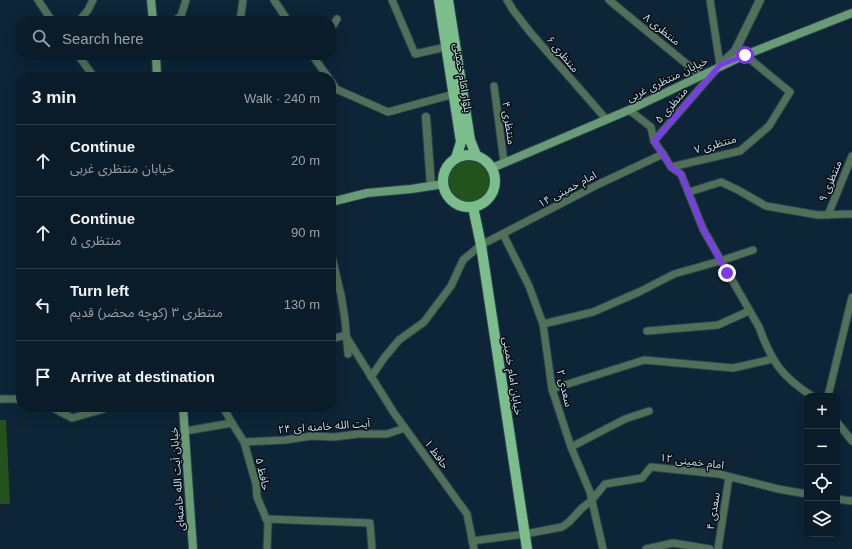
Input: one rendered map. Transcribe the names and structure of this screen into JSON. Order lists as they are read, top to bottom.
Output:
{
  "streets": {
    "main road": [
      "بلوار امام خمینی",
      "خیابان منتظری غربی",
      "خیابان امام خمینی",
      "خیابان آیت الله خامنه‌ای"
    ],
    "street": [
      "منتظری ۸",
      "منتظری ۶",
      "منتظری ۵",
      "منتظری ۴",
      "منتظری ۷",
      "منتظری ۹",
      "امام خمینی ۱۴",
      "سعدی ۲",
      "آیت الله خامنه ای ۲۴",
      "حافظ ۱",
      "امام خمینی ۱۲",
      "حافظ ۵",
      "سعدی ۴"
    ]
  },
  "crossings": [
    ["منتظری ۸", "خیابان منتظری غربی"],
    ["منتظری ۶", "خیابان منتظری غربی"],
    ["بلوار امام خمینی", "خیابان منتظری غربی"],
    ["بلوار امام خمینی", "خیابان امام خمینی"],
    ["خیابان منتظری غربی", "منتظری ۵"],
    ["خیابان منتظری غربی", "منتظری ۴"],
    ["خیابان منتظری غربی", "منتظری ۷"],
    ["خیابان منتظری غربی", "خیابان امام خمینی"],
    ["امام خمینی ۱۴", "خیابان امام خمینی"],
    ["امام خمینی ۱۴", "سعدی ۲"],
    ["امام خمینی ۱۴", "حافظ ۱"],
    ["خیابان امام خمینی", "امام خمینی ۱۲"],
    ["سعدی ۲", "امام خمینی ۱۲"],
    ["آیت الله خامنه ای ۲۴", "حافظ ۱"],
    ["آیت الله خامنه ای ۲۴", "حافظ ۵"],
    ["حافظ ۱", "امام خمینی ۱۲"],
    ["امام خمینی ۱۲", "سعدی ۴"]
  ],
  "page": {
    "search": "Search here",
    "heading": ["3 min", "Walk · 240 m"],
    "list": [
      ["Continue", "خیابان منتظری غربی", "20 m"],
      ["Continue", "منتظری ۵", "90 m"],
      ["Turn left", "منتظری ۳ (کوچه محضر) قدیم", "130 m"],
      "Arrive at destination"
    ],
    "map_buttons": ["+", "−"]
  }
}
